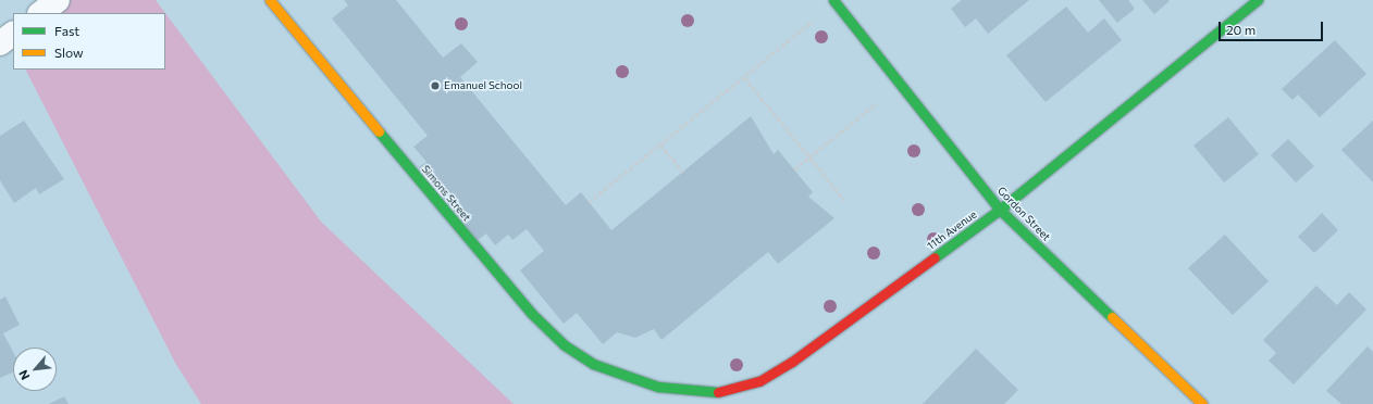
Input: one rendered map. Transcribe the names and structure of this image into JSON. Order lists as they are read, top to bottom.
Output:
{
  "streets": {
    "street": ["Simons Street", "Gordon Street", "11th Avenue"]
  },
  "crossings": [
    ["Simons Street", "11th Avenue"],
    ["Gordon Street", "11th Avenue"]
  ],
  "places": ["Emanuel School"],
  "legend": ["Fast", "Slow"],
  "scale_bar": "20 m",
  "north": "bottom left"
}
